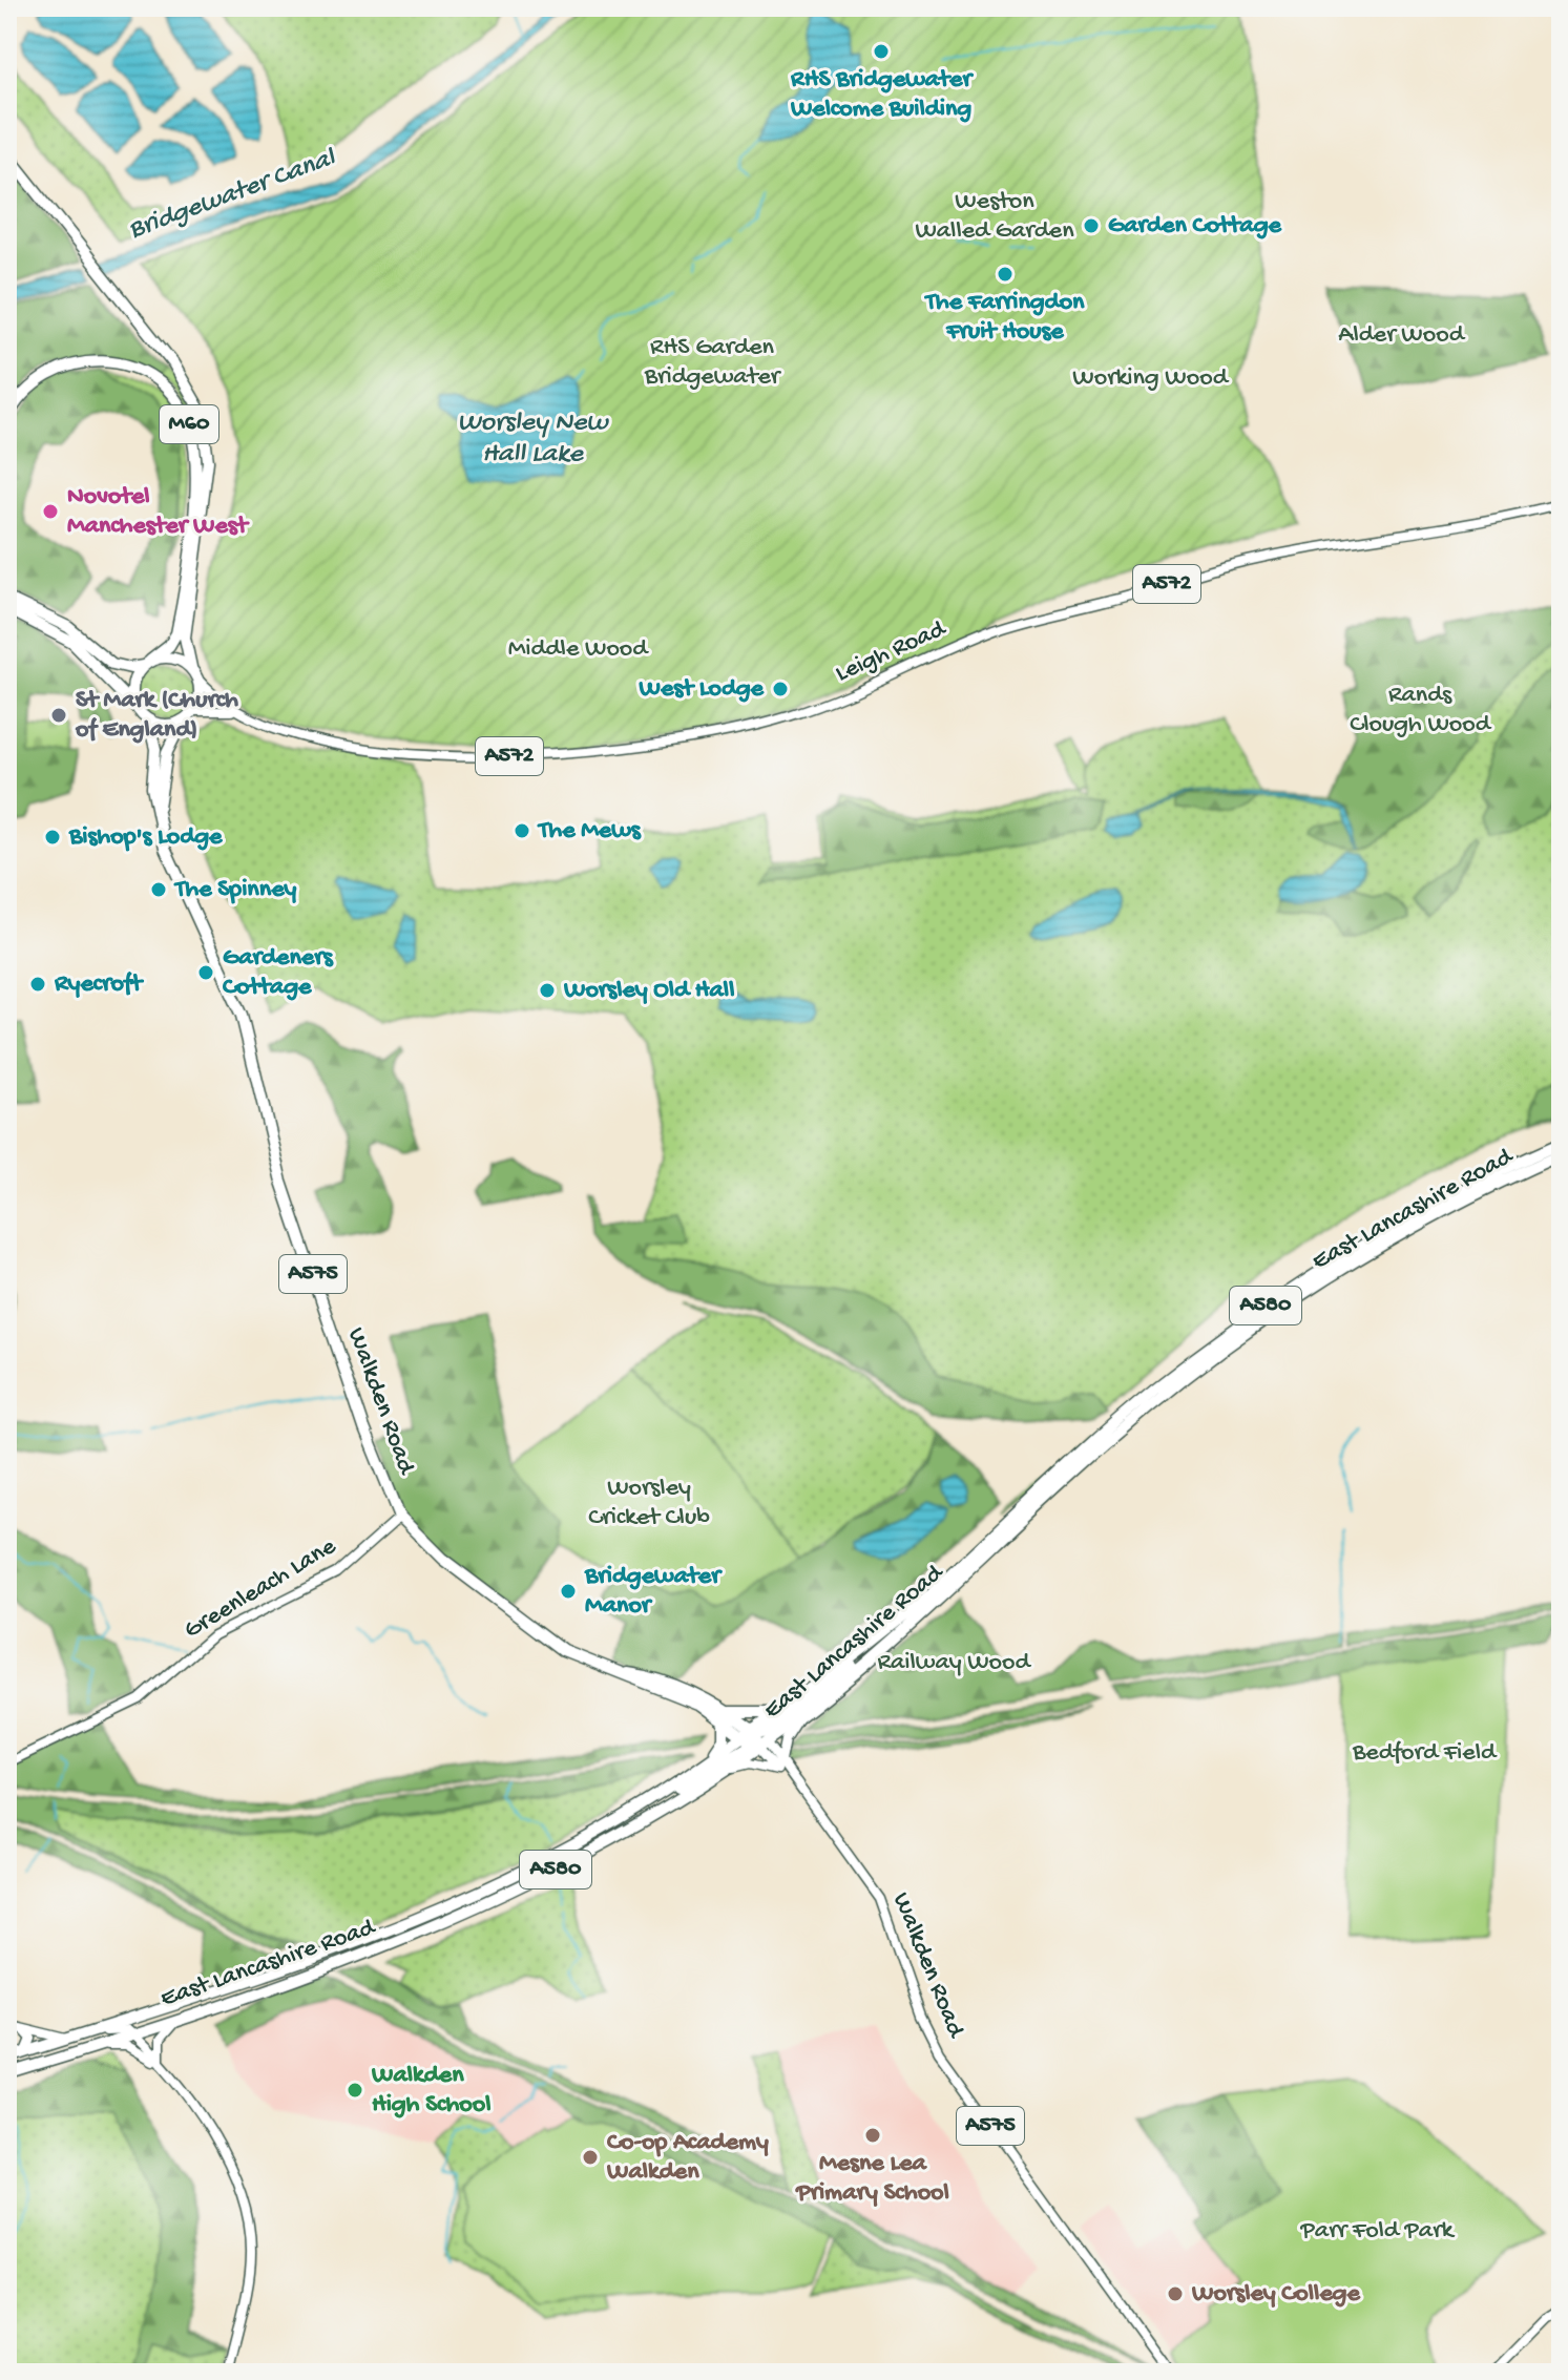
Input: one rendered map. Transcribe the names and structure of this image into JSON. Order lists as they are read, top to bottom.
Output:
{
  "streets": {
    "highway": [
      "M60",
      "A572",
      "East Lancashire Road",
      "A575",
      "A580",
      "Walkden Road"
    ],
    "main road": ["Leigh Road", "Greenleach Lane"]
  },
  "crossings": [
    ["M60", "A572"],
    ["M60", "Leigh Road"],
    ["M60", "Walkden Road"],
    ["A572", "Leigh Road"],
    ["A572", "Walkden Road"],
    ["Leigh Road", "Walkden Road"],
    ["East Lancashire Road", "Walkden Road"],
    ["Walkden Road", "Greenleach Lane"]
  ],
  "water": ["Bridgewater Canal", "Worsley New Hall Lake"],
  "parks": [
    "Weston Walled Garden",
    "Alder Wood",
    "RHS Garden Bridgewater",
    "Working Wood",
    "Middle Wood",
    "Rands Clough Wood",
    "Worsley Cricket Club",
    "Railway Wood",
    "Bedford Field",
    "Parr Fold Park"
  ],
  "places": [
    "RHS Bridgewater Welcome Building",
    "Garden Cottage",
    "The Farringdon Fruit House",
    "Novotel Manchester West",
    "West Lodge",
    "St Mark (Church of England)",
    "The Mews",
    "Bishop's Lodge",
    "The Spinney",
    "Gardeners Cottage",
    "Ryecroft",
    "Worsley Old Hall",
    "Bridgewater Manor",
    "Walkden High School",
    "Mesne Lea Primary School",
    "Co-op Academy Walkden",
    "Worsley College"
  ]
}
